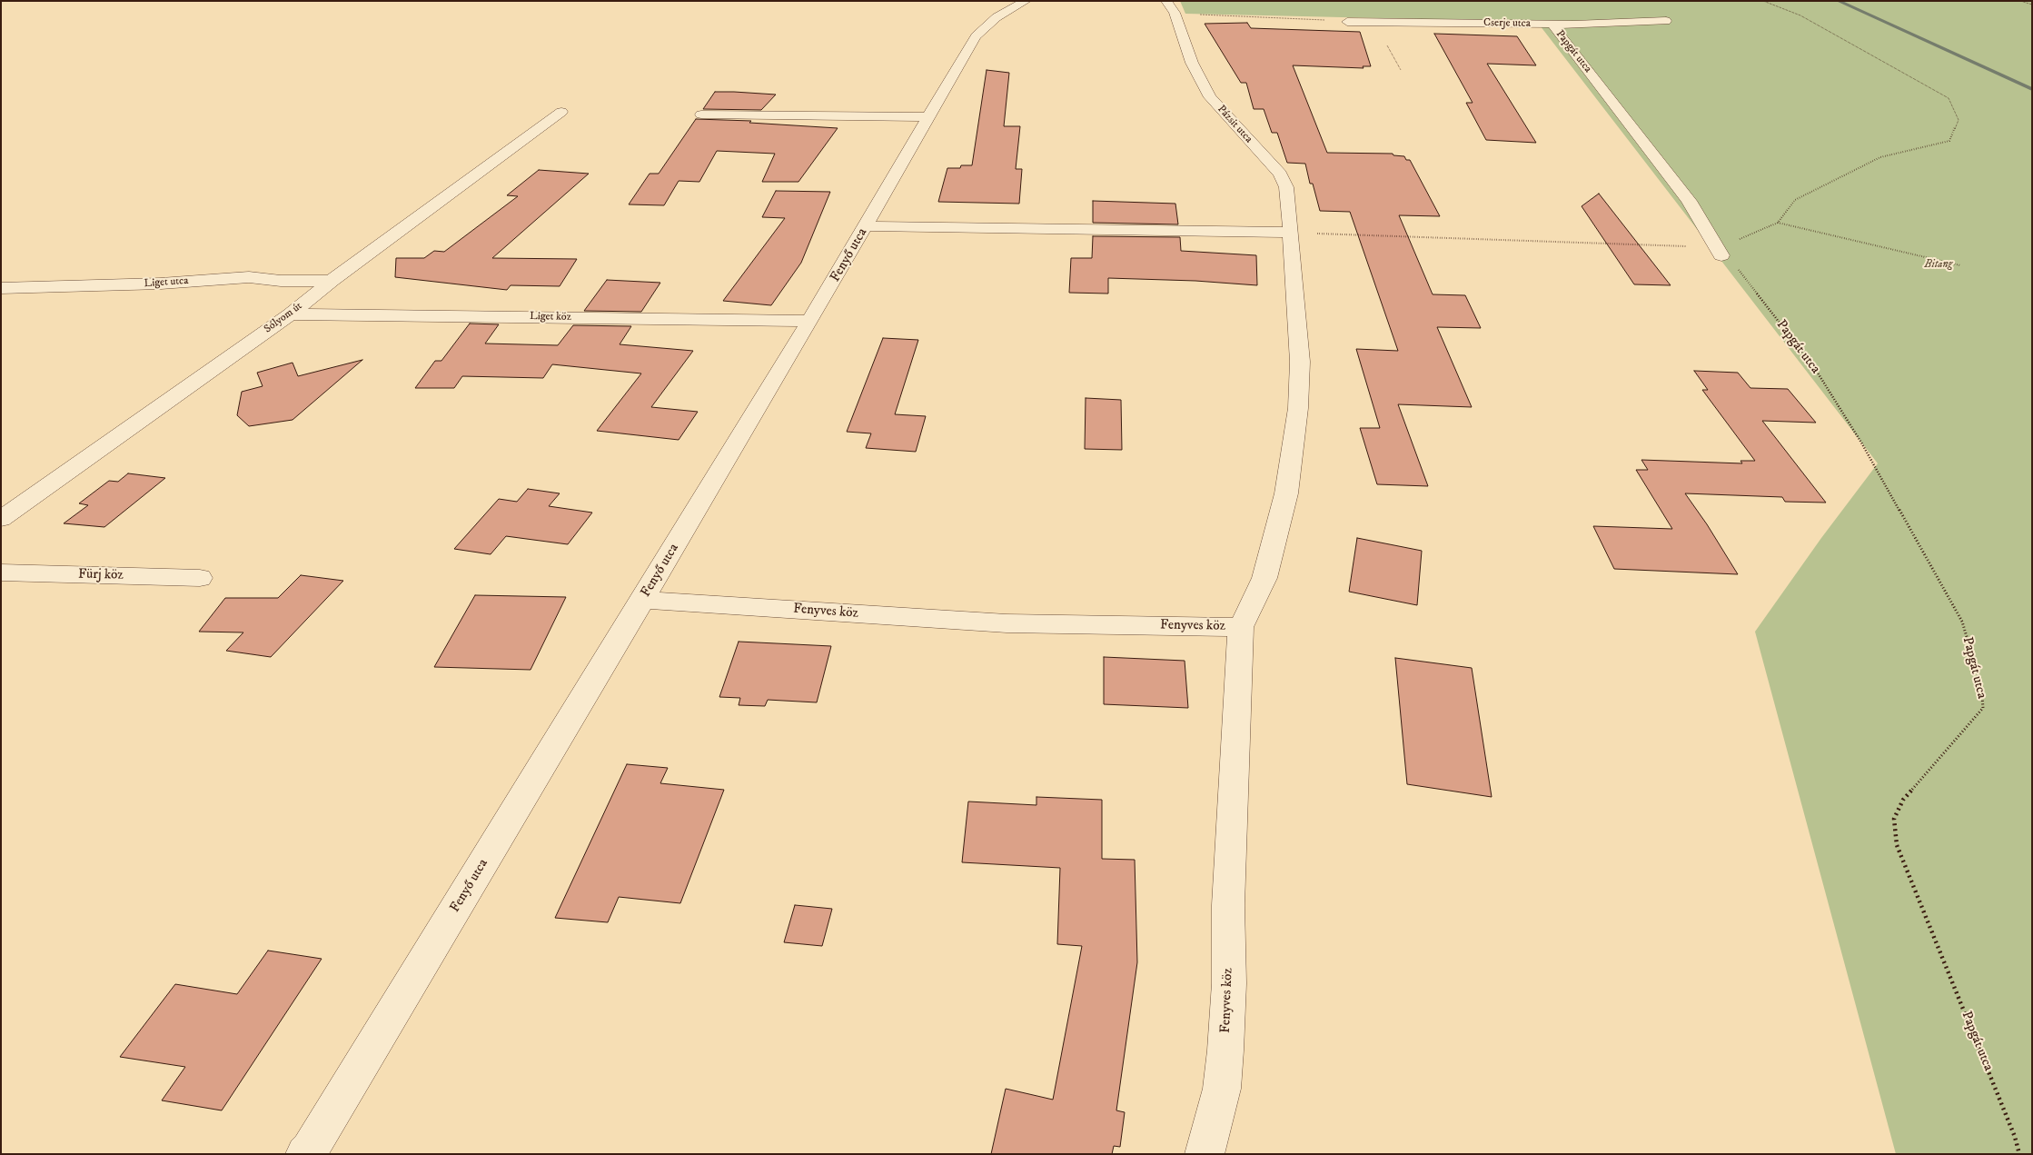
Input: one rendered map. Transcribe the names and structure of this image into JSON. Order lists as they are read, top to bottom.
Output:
{
  "streets": {
    "street": [
      "Cserje utca",
      "Papgát utca",
      "Pázsit utca",
      "Fenyő utca",
      "Liget utca",
      "Liget köz",
      "Sólyom út",
      "Fürj köz",
      "Fenyves köz"
    ]
  },
  "crossings": [
    ["Cserje utca", "Papgát utca"],
    ["Pázsit utca", "Fenyves köz"],
    ["Fenyő utca", "Liget köz"],
    ["Fenyő utca", "Fenyves köz"],
    ["Liget utca", "Sólyom út"],
    ["Liget köz", "Sólyom út"]
  ],
  "parks": ["Bitang"]
}
